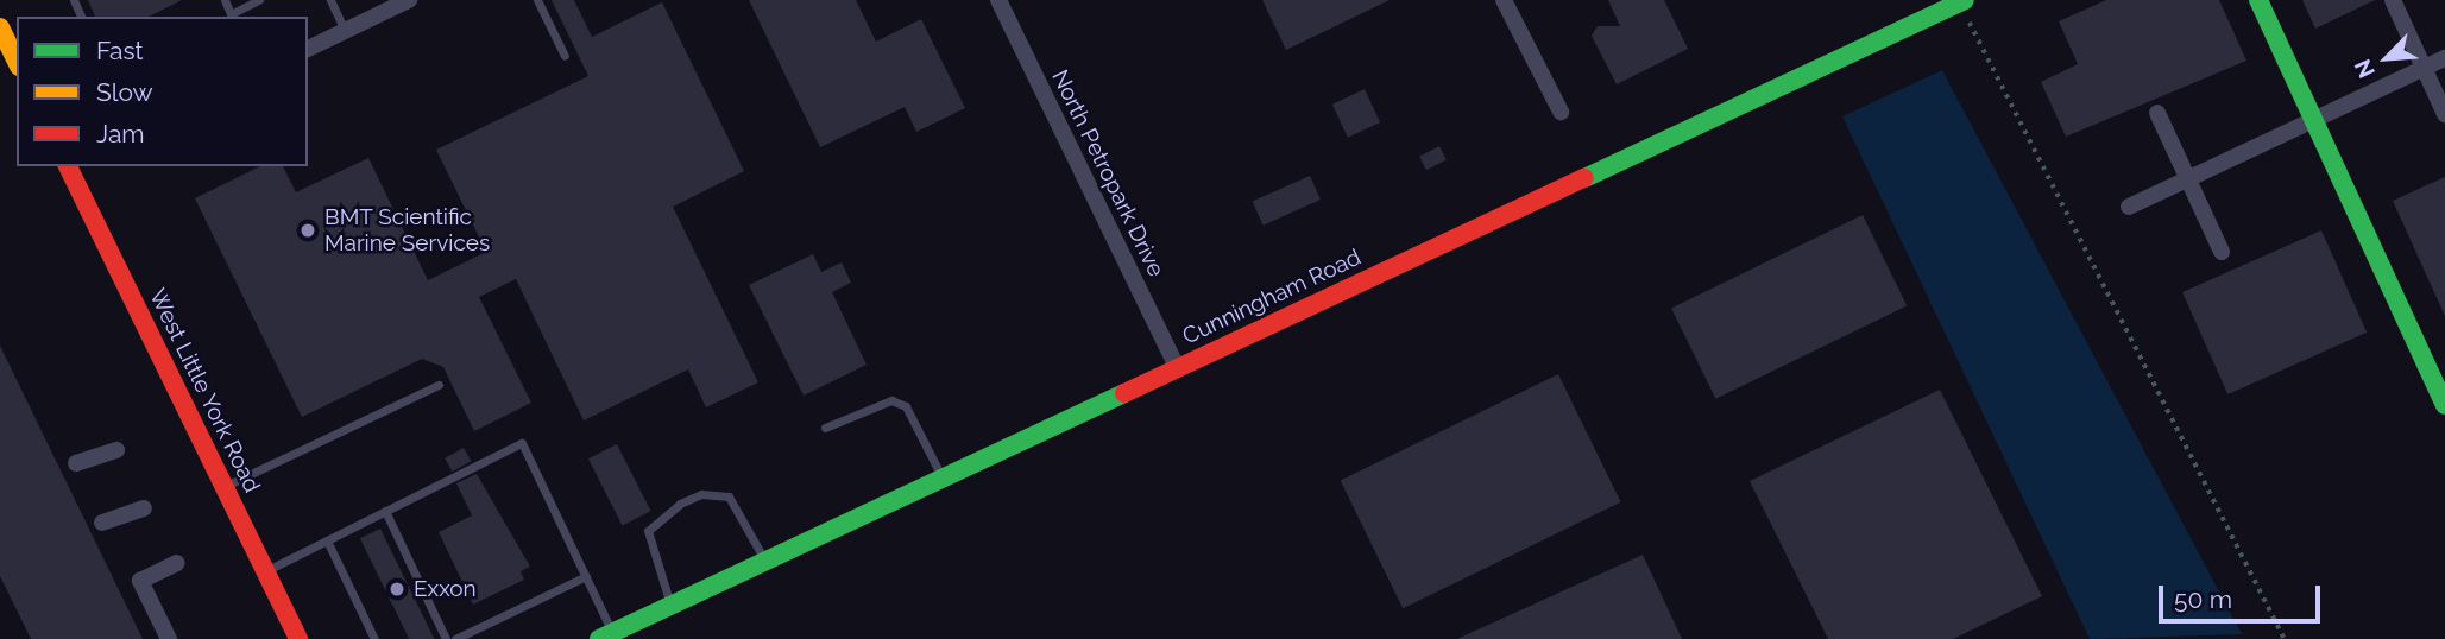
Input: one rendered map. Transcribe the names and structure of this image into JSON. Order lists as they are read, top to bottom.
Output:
{
  "streets": {
    "street": ["North Petropark Drive", "Cunningham Road", "West Little York Road"]
  },
  "crossings": [
    ["North Petropark Drive", "Cunningham Road"]
  ],
  "places": ["BMT Scientific Marine Services", "Exxon"],
  "legend": ["Fast", "Slow", "Jam"],
  "scale_bar": "50 m",
  "north": "bottom left"
}
